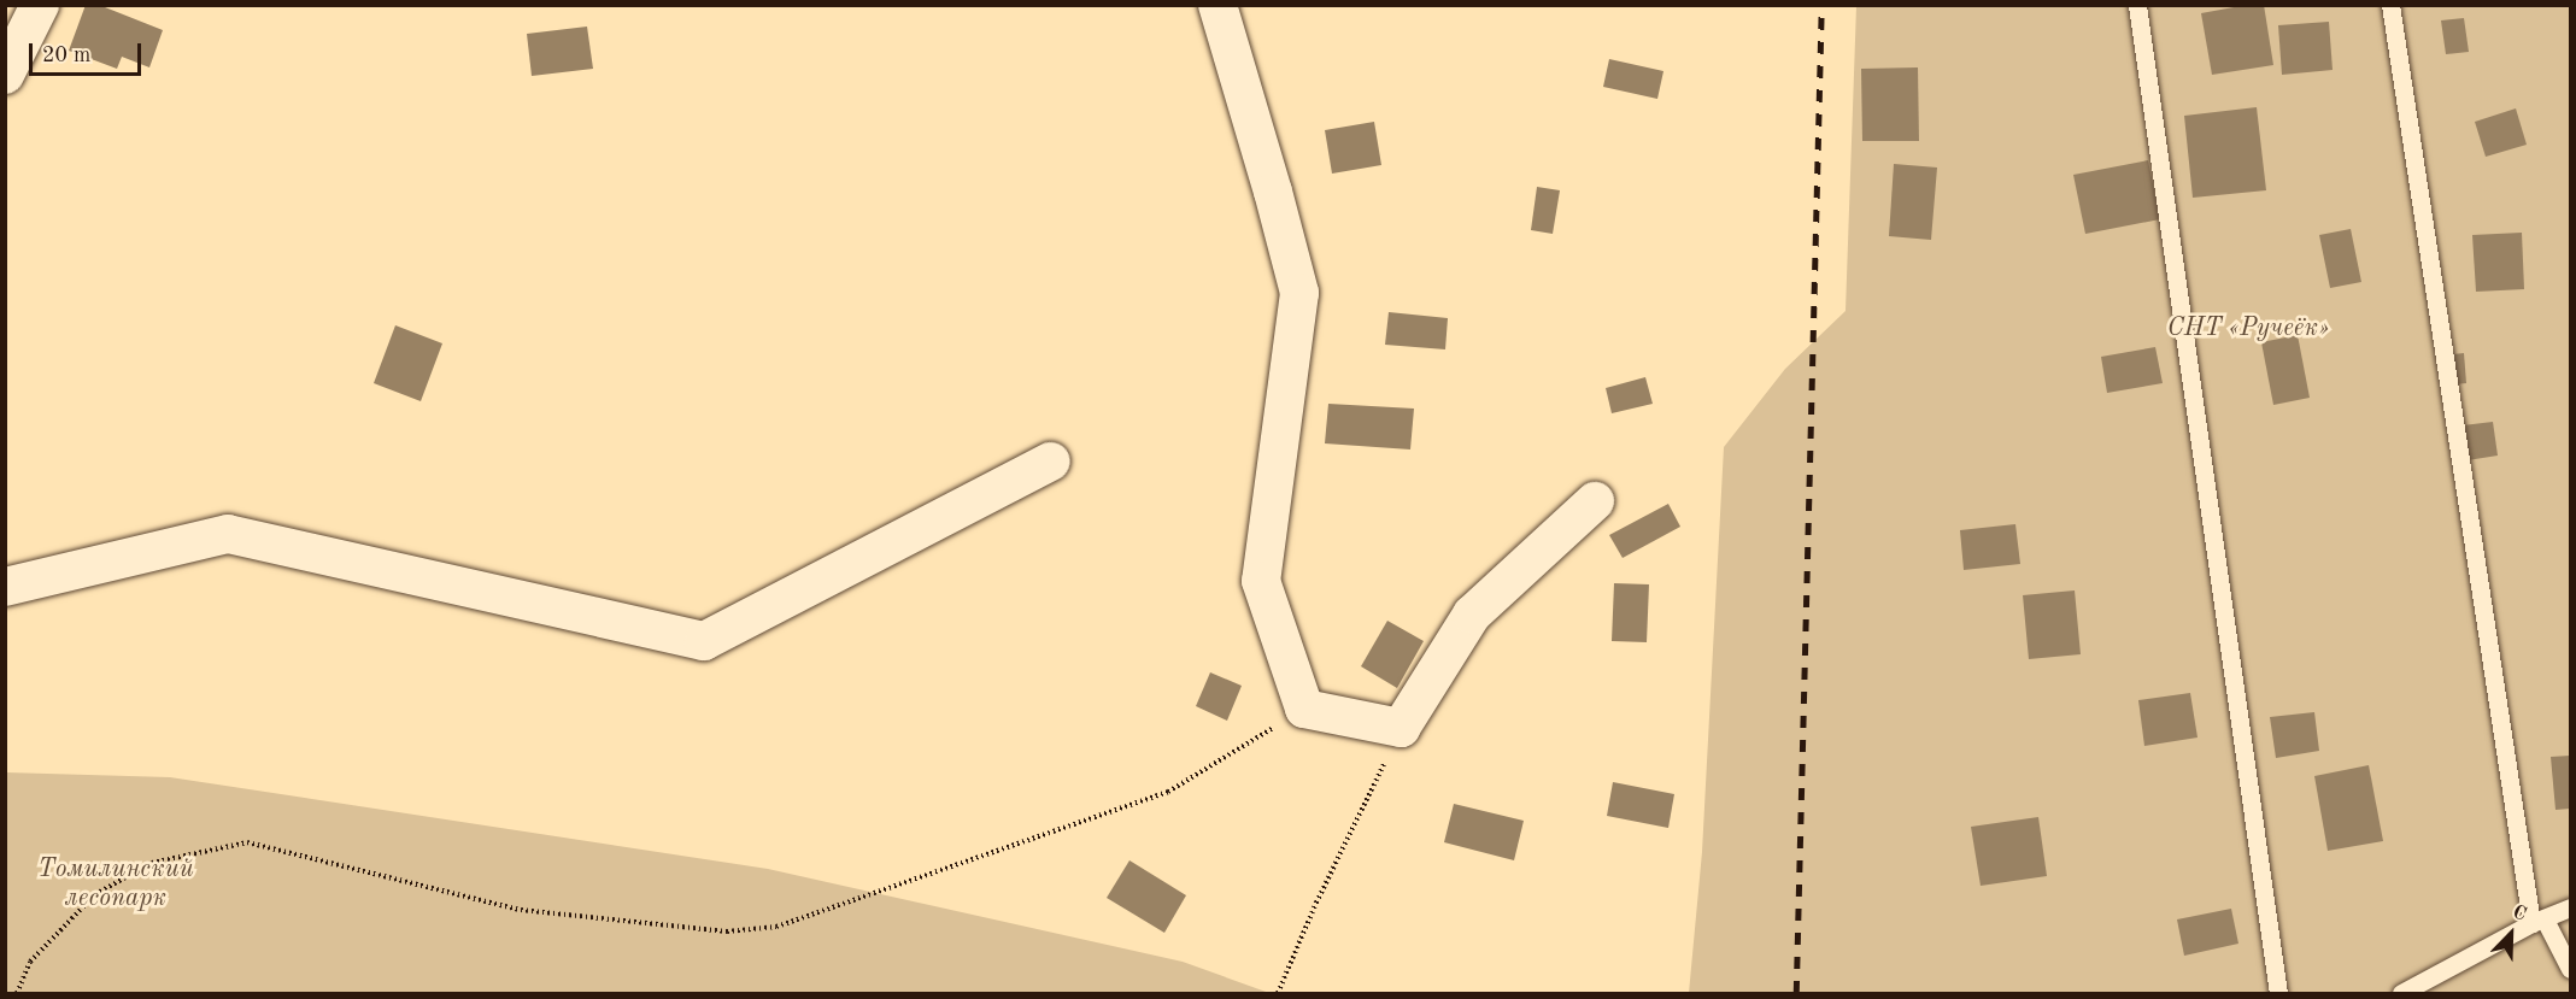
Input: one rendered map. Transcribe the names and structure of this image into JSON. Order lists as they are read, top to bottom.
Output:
{
  "parks": ["СНТ «Ручеёк»", "Томилинский лесопарк"],
  "scale_bar": "20 m",
  "north": "top right"
}
